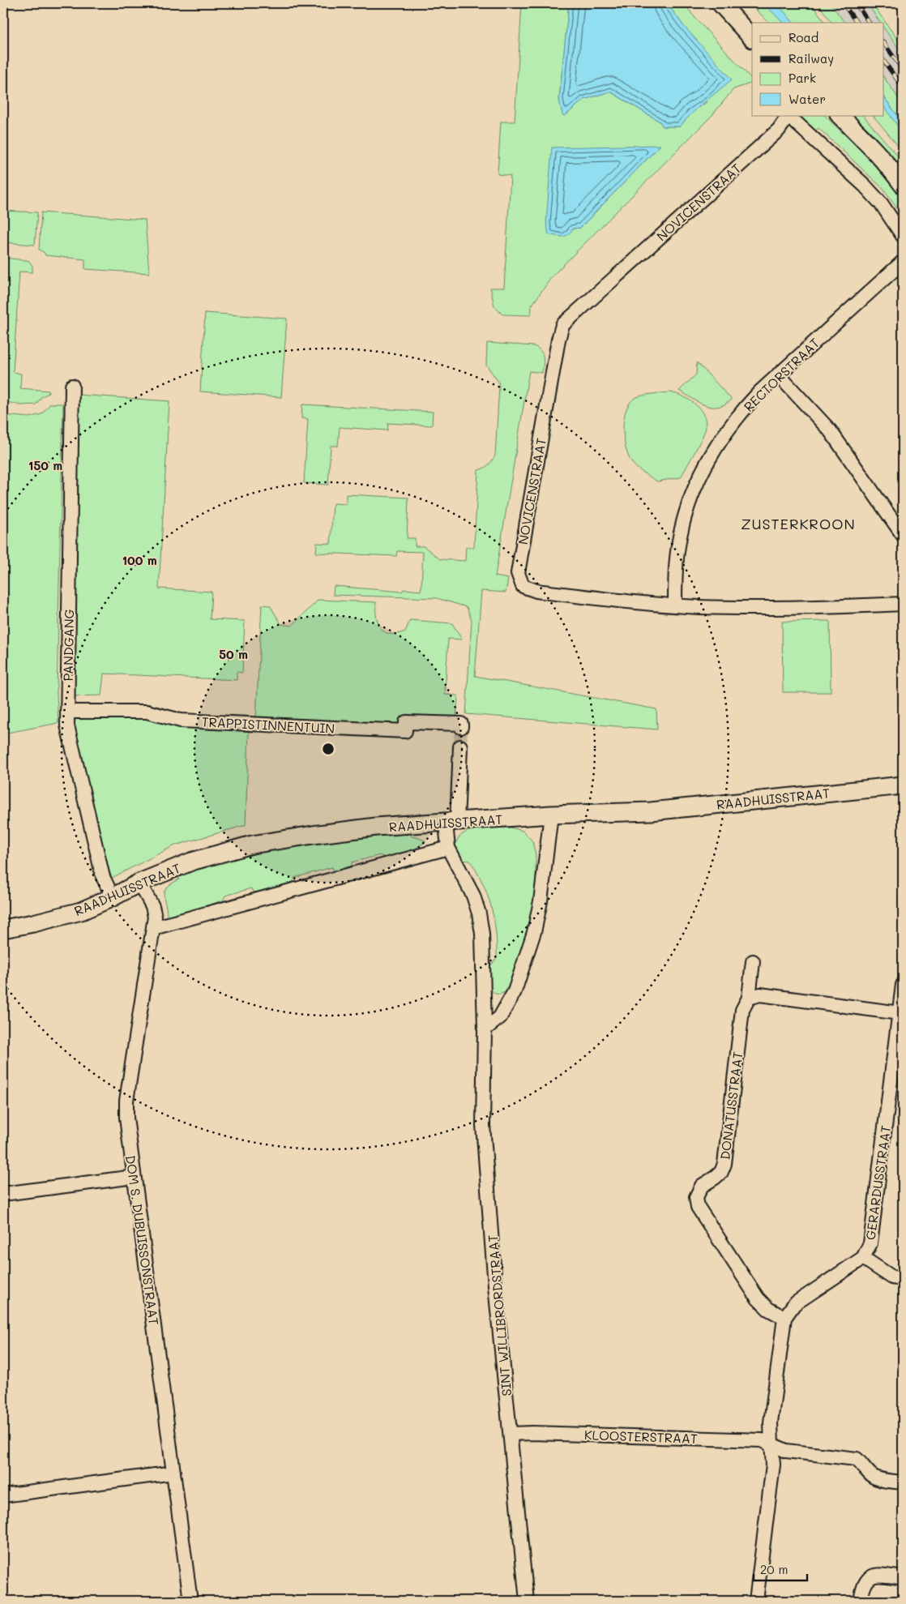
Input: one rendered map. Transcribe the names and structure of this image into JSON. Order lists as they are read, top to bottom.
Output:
{
  "streets": {
    "street": [
      "NOVICENSTRAAT",
      "RECTORSTRAAT",
      "PANDGANG",
      "TRAPPISTINNENTUIN",
      "RAADHUISSTRAAT",
      "DONATUSSTRAAT",
      "GERARDUSSTRAAT",
      "DOM S. DUBUISSONSTRAAT",
      "SINT WILLIBRORDSTRAAT",
      "KLOOSTERSTRAAT"
    ]
  },
  "crossings": [
    ["NOVICENSTRAAT", "RECTORSTRAAT"],
    ["PANDGANG", "TRAPPISTINNENTUIN"],
    ["PANDGANG", "RAADHUISSTRAAT"],
    ["RAADHUISSTRAAT", "DOM S. DUBUISSONSTRAAT"],
    ["RAADHUISSTRAAT", "SINT WILLIBRORDSTRAAT"],
    ["DONATUSSTRAAT", "GERARDUSSTRAAT"],
    ["SINT WILLIBRORDSTRAAT", "KLOOSTERSTRAAT"]
  ],
  "districts": ["ZUSTERKROON"],
  "legend": [
    "Road",
    "Railway",
    "Park",
    "Water"
  ],
  "scale_bar": "20 m",
  "rings": ["150 m", "100 m", "50 m"]
}
